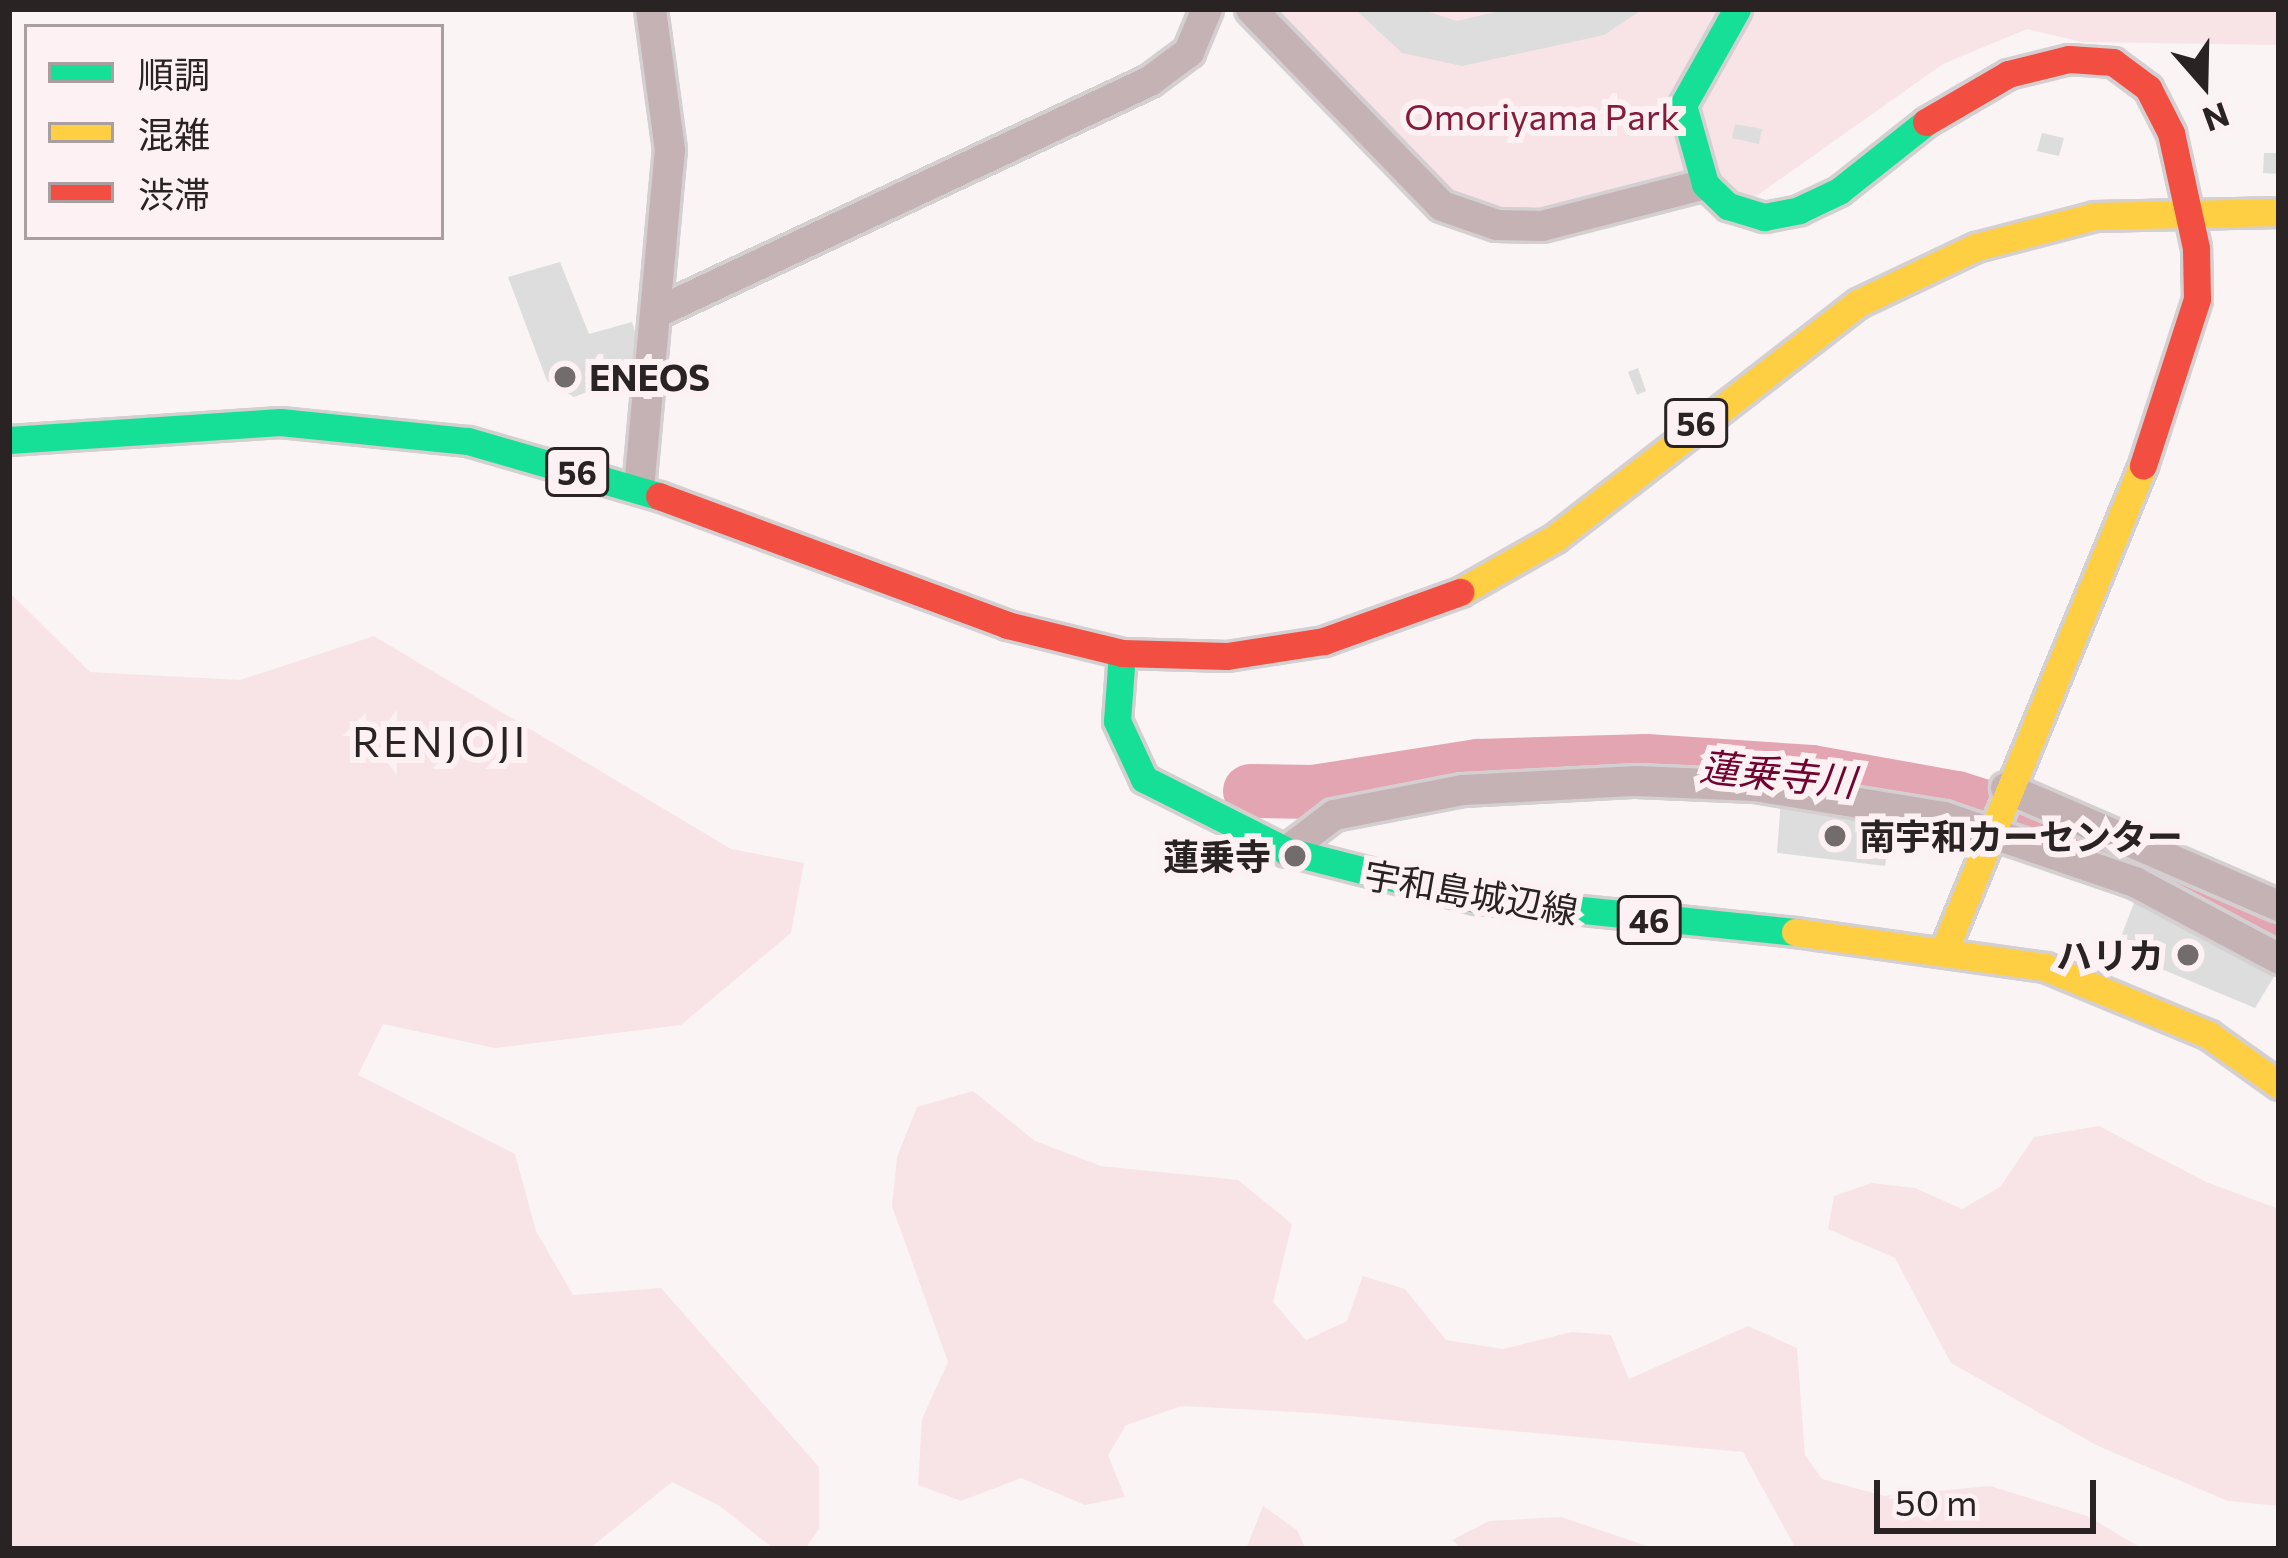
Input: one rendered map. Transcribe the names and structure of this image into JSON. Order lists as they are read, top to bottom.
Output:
{
  "streets": {
    "main road": ["56", "宇和島城辺線", "46"]
  },
  "crossings": [
    ["56", "宇和島城辺線"]
  ],
  "districts": ["RENJOJI"],
  "water": ["蓮乗寺川"],
  "parks": ["Omoriyama Park"],
  "places": [
    "ENEOS",
    "南宇和カーセンター",
    "蓮乗寺",
    "ハリカ"
  ],
  "legend": ["順調", "混雑", "渋滞"],
  "scale_bar": "50 m",
  "north": "bottom"
}
